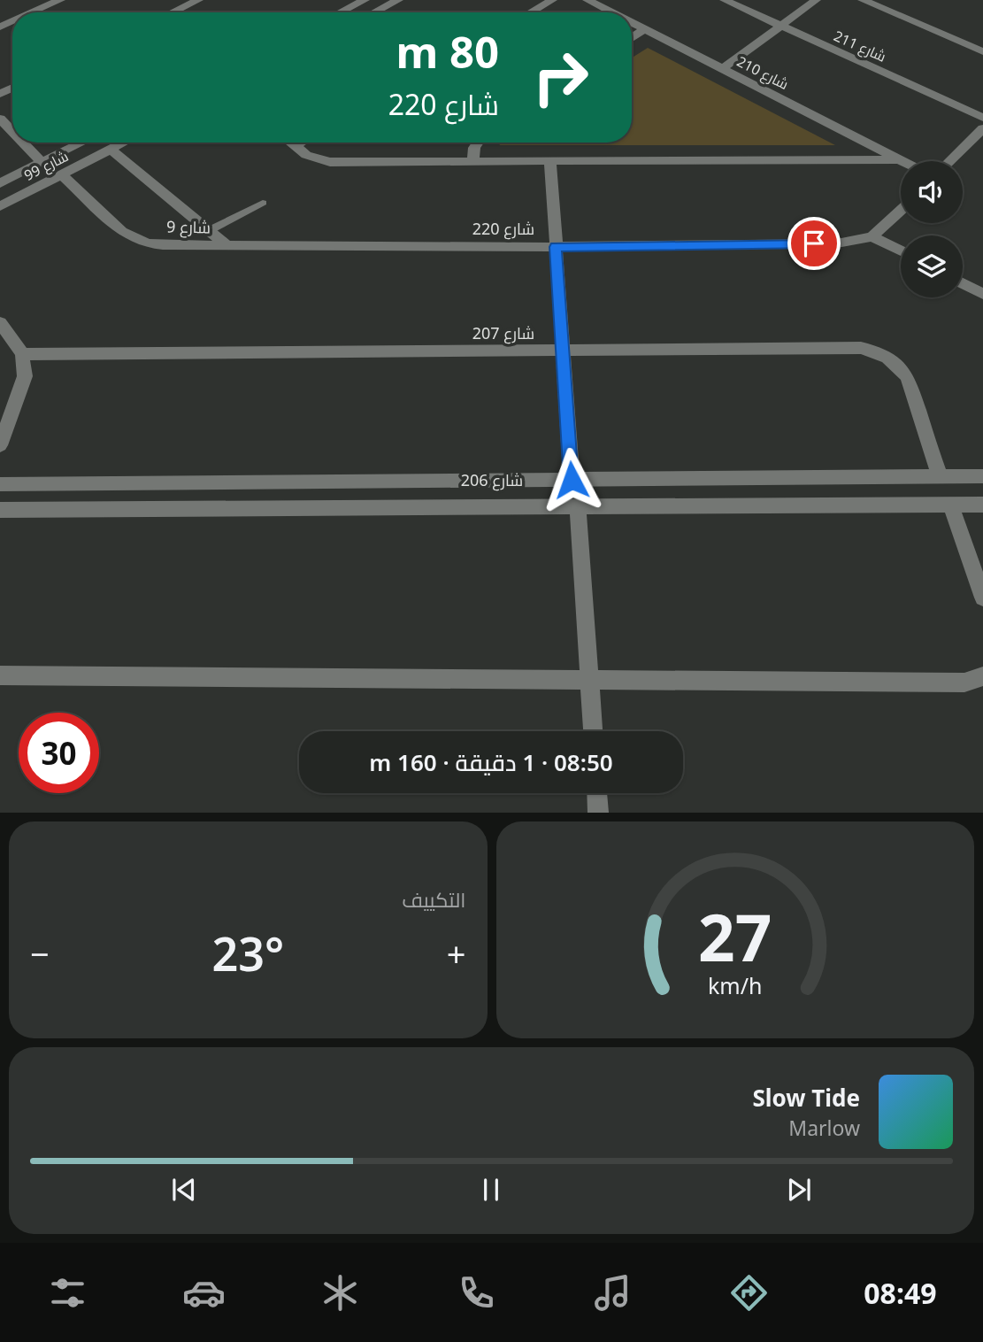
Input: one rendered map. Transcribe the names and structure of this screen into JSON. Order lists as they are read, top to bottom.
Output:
{
  "streets": {
    "street": [
      "شارع 211",
      "شارع 210",
      "شارع 99",
      "شارع 9",
      "شارع 220",
      "شارع 207",
      "شارع 206"
    ]
  },
  "crossings": [
    ["شارع 99", "شارع 9"],
    ["شارع 9", "شارع 220"],
    ["شارع 207", "شارع 206"]
  ],
  "page": {
    "turn": ["80 m", "شارع 220"],
    "limit": "30",
    "trip": "08:50 · 1 دقيقة · 160 m",
    "tile": "التكييف",
    "heat": ["−", "23°", "+"],
    "song": ["Slow Tide", "Marlow"],
    "tabs": "08:49",
    "gauge": ["27", "km/h"]
  }
}
